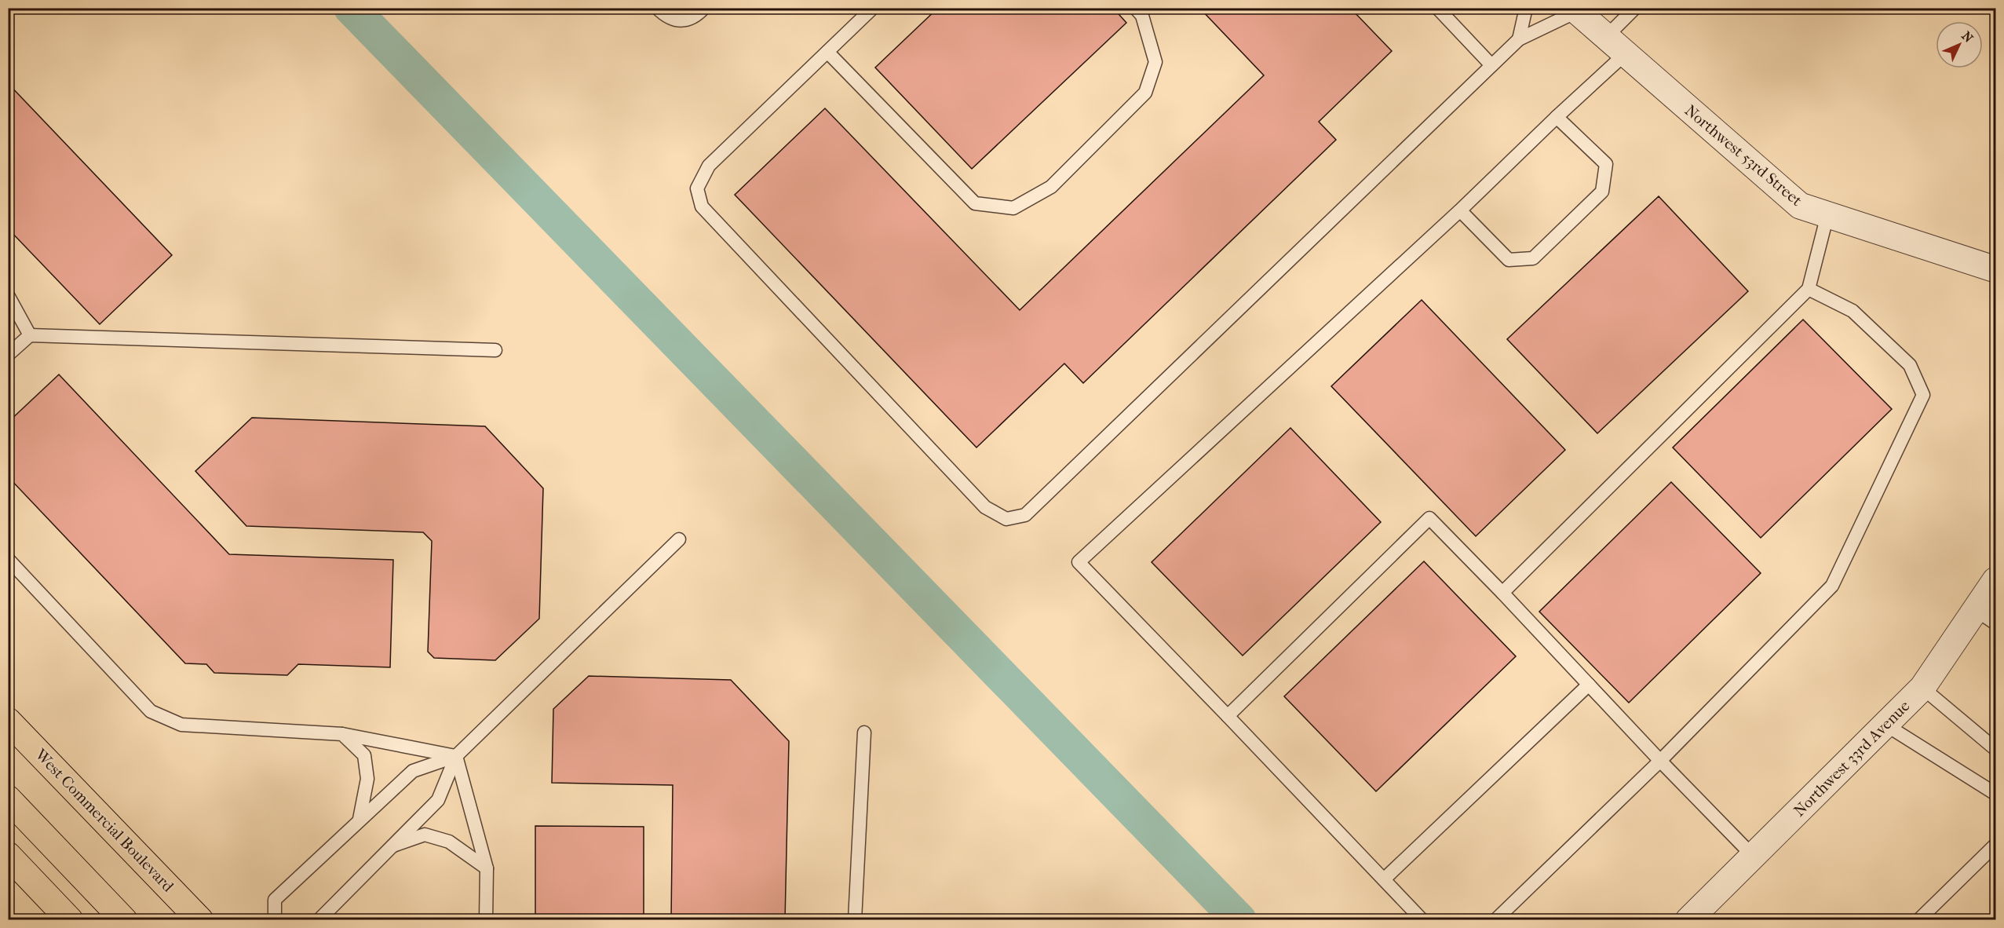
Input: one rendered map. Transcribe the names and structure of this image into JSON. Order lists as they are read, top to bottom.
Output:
{
  "streets": {
    "highway": ["West Commercial Boulevard"],
    "street": ["Northwest 53rd Street", "Northwest 33rd Avenue"]
  },
  "north": "top right"
}
